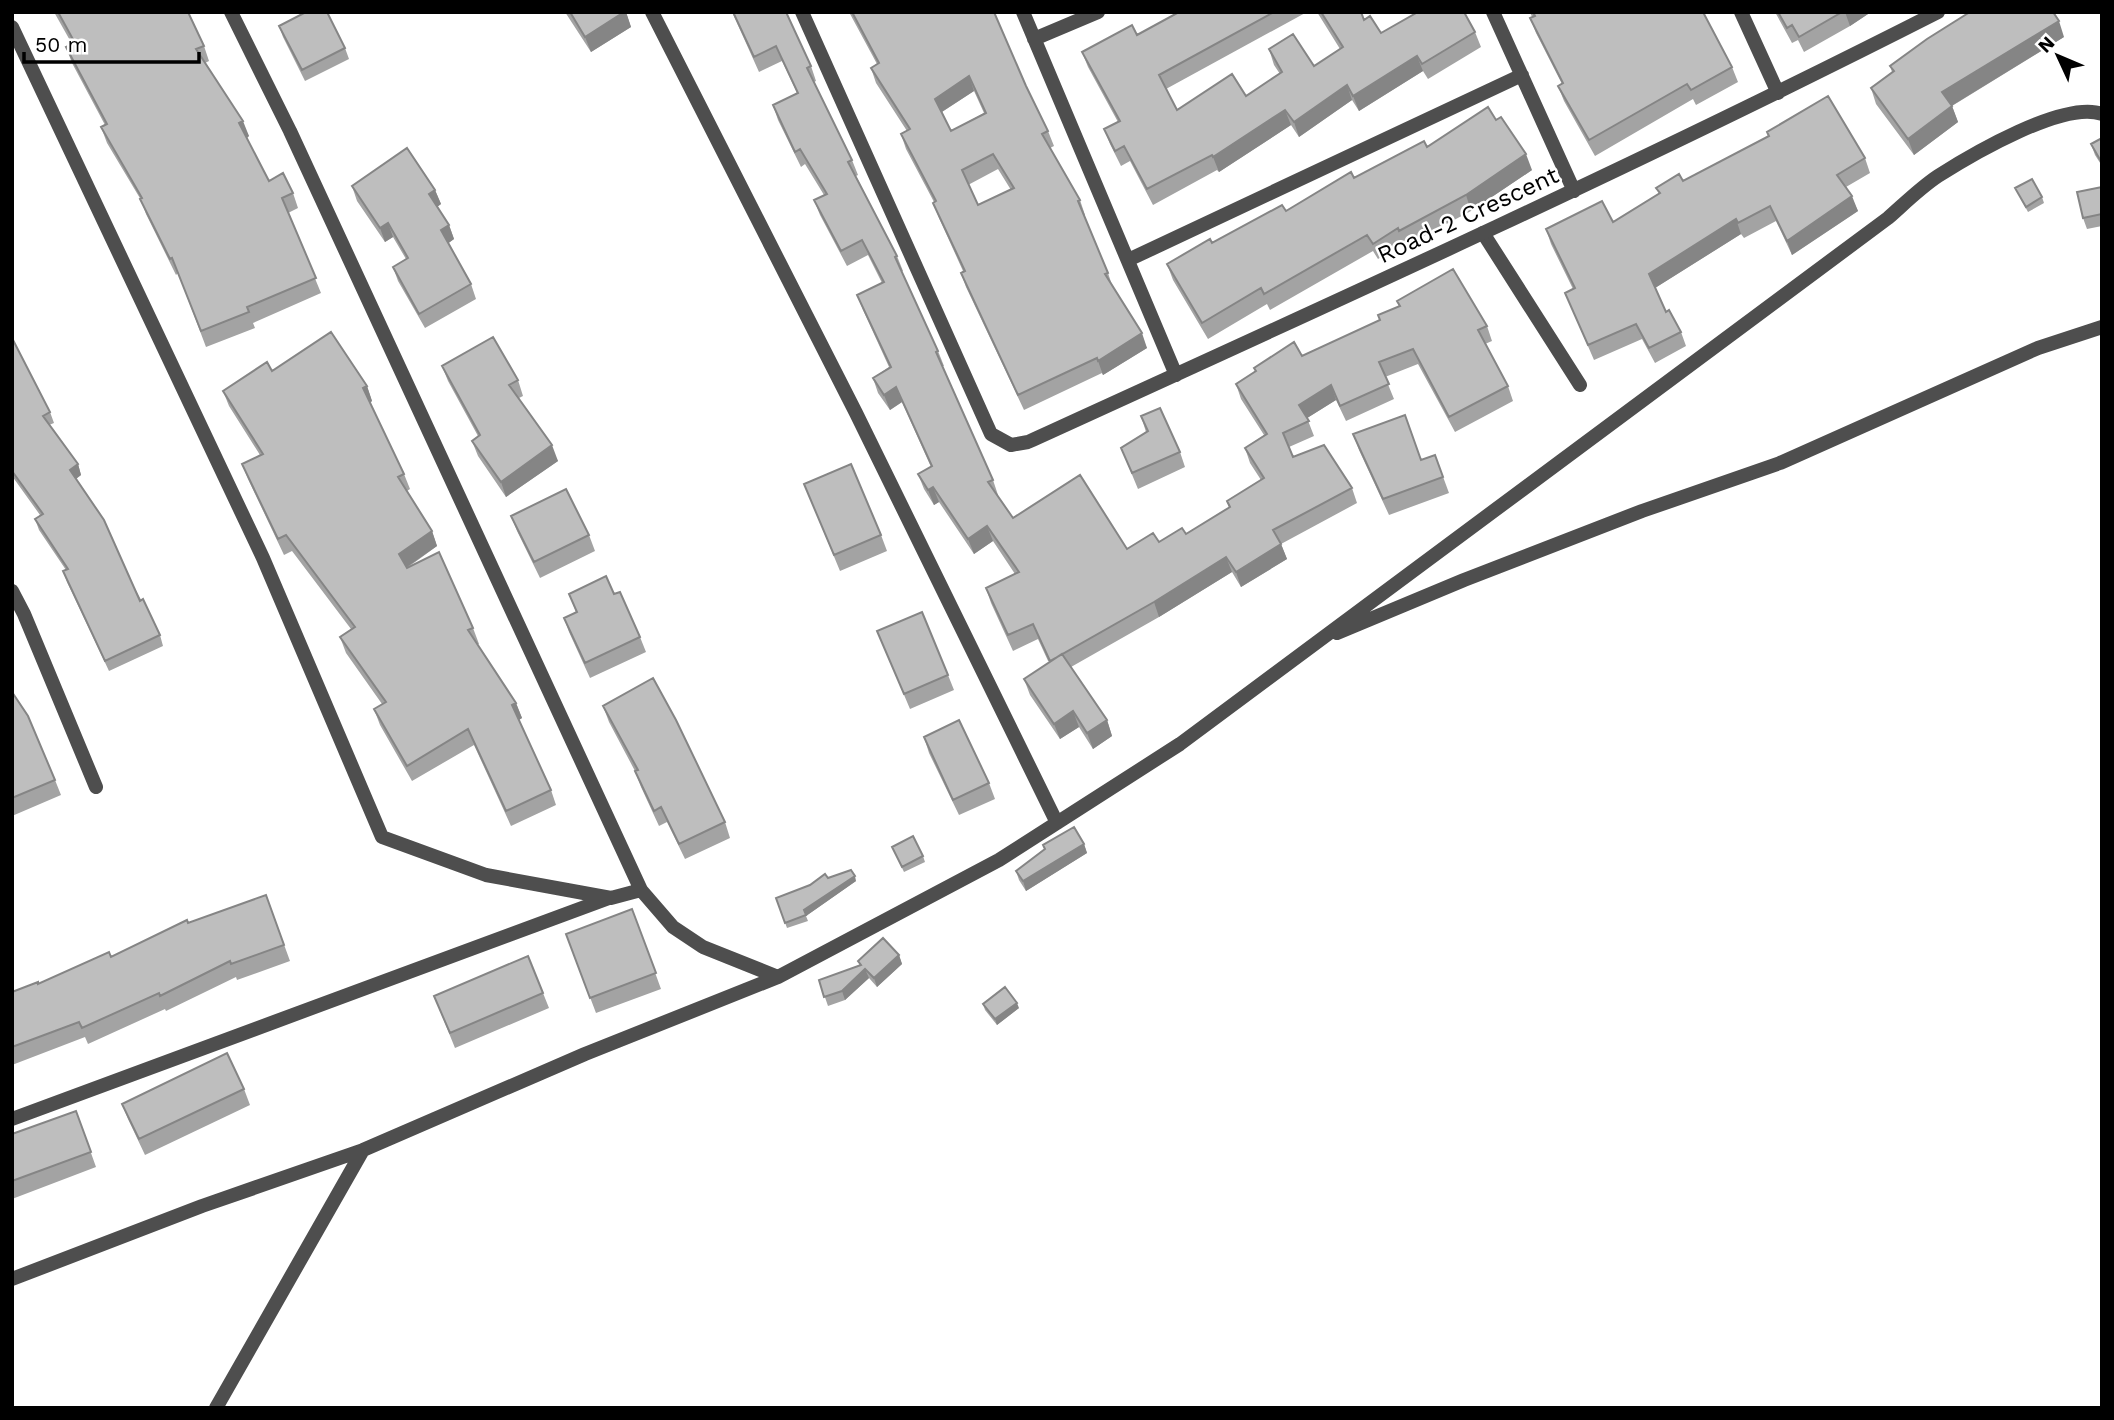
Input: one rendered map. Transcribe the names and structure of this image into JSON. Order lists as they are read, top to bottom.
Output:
{
  "streets": {
    "street": ["Road-2 Crescent"]
  },
  "scale_bar": "50 m",
  "north": "top left"
}
